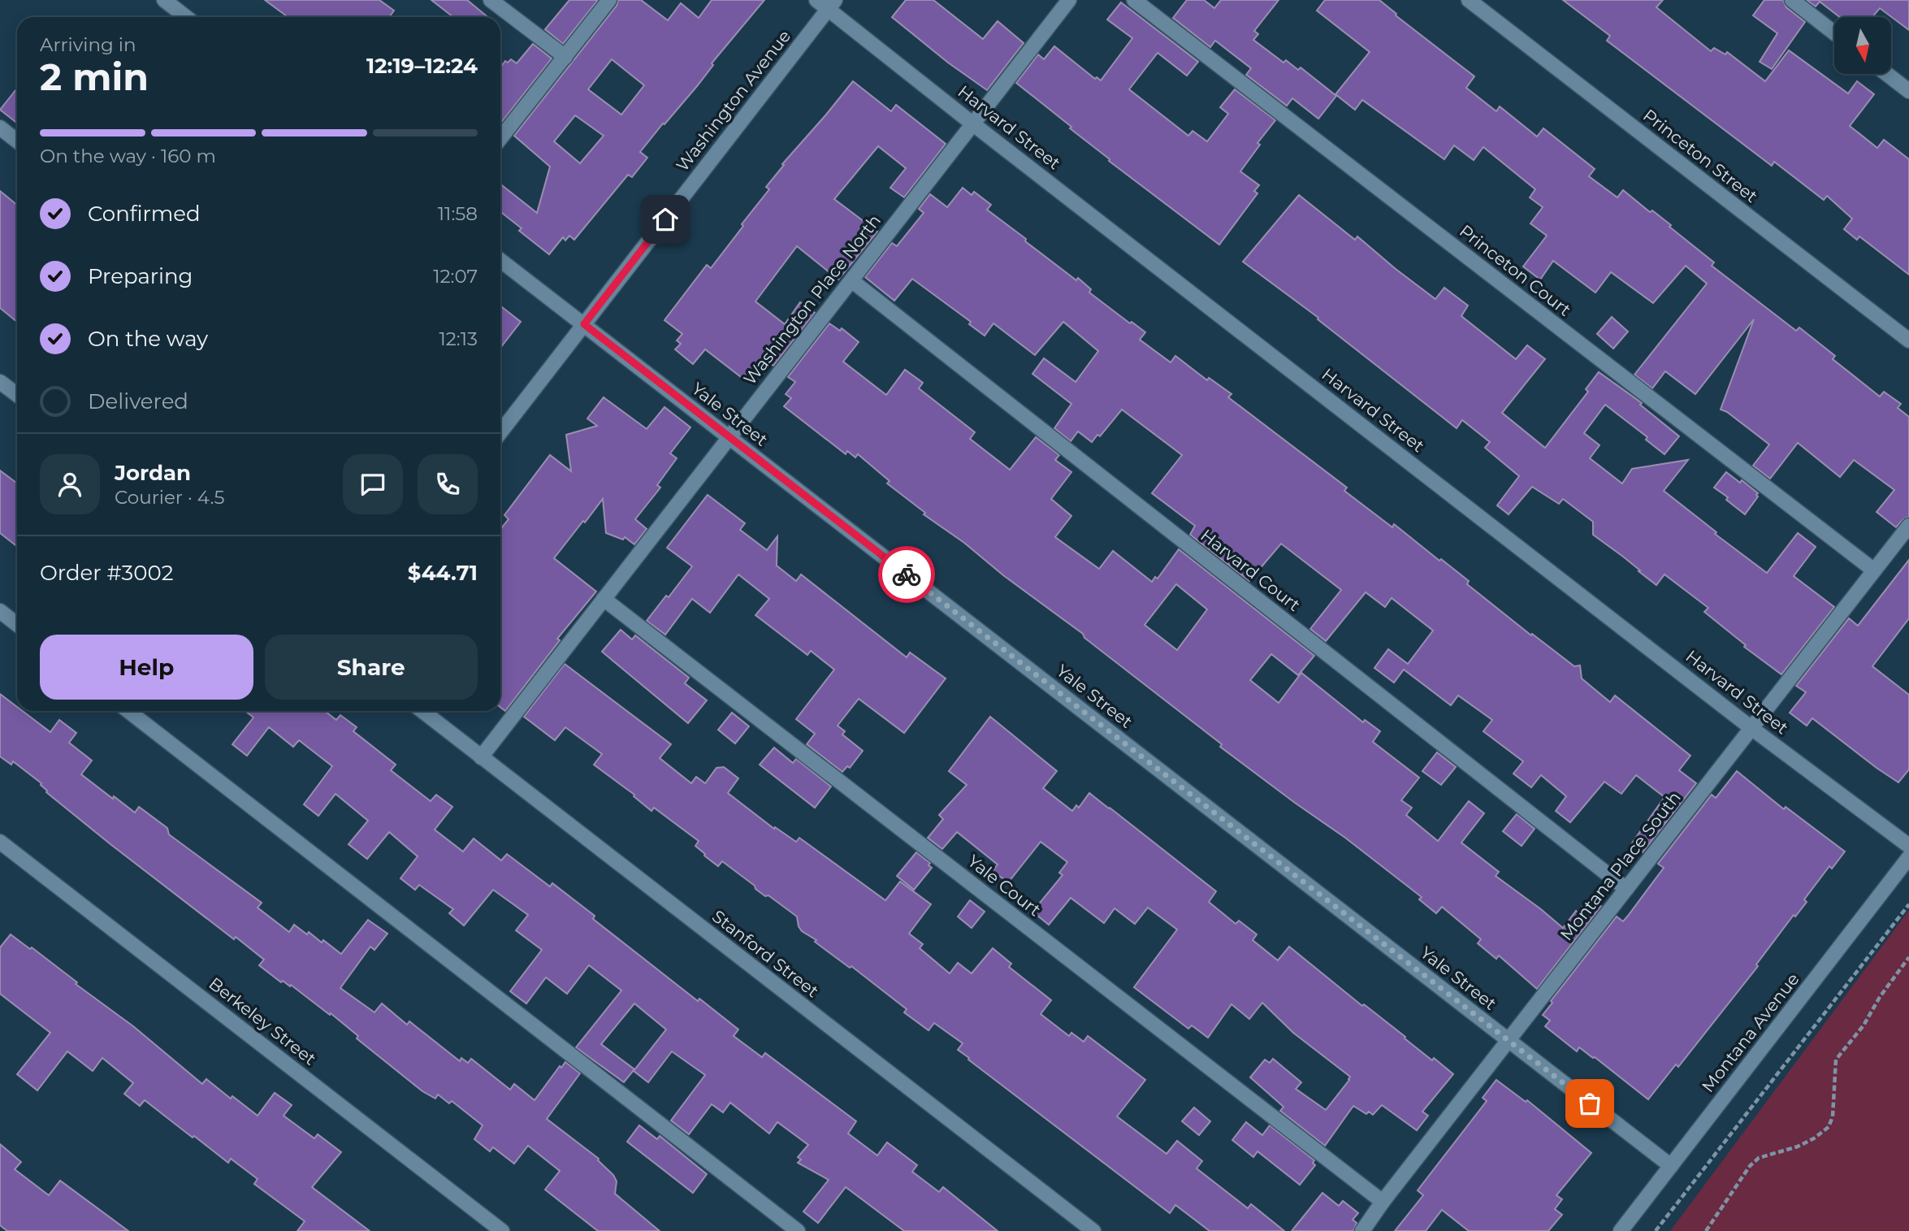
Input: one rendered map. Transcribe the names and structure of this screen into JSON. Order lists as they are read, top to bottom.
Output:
{
  "streets": {
    "street": [
      "Washington Avenue",
      "Harvard Street",
      "Princeton Street",
      "Princeton Court",
      "Washington Place North",
      "Yale Street",
      "Harvard Court",
      "Montana Place South",
      "Yale Court",
      "Stanford Street",
      "Berkeley Street",
      "Montana Avenue"
    ]
  },
  "crossings": [
    ["Washington Avenue", "Harvard Street"],
    ["Washington Avenue", "Yale Street"],
    ["Harvard Street", "Washington Place North"],
    ["Harvard Street", "Montana Place South"],
    ["Princeton Court", "Montana Place South"],
    ["Washington Place North", "Yale Street"],
    ["Washington Place North", "Harvard Court"],
    ["Washington Place North", "Yale Court"],
    ["Washington Place North", "Stanford Street"],
    ["Yale Street", "Montana Place South"],
    ["Yale Street", "Montana Avenue"],
    ["Harvard Court", "Montana Place South"],
    ["Montana Place South", "Yale Court"]
  ],
  "north": "bottom",
  "page": {
    "heading": ["2 min", "Arriving in", "12:19–12:24"],
    "panel": [
      "Jordan",
      "Courier · 4.5",
      "Order #3002",
      "$44.71"
    ],
    "bar": "On the way · 160 m",
    "list": [
      ["Confirmed", "11:58"],
      ["Preparing", "12:07"],
      ["On the way", "12:13"],
      "Delivered"
    ],
    "buttons": ["Help", "Share"]
  }
}
